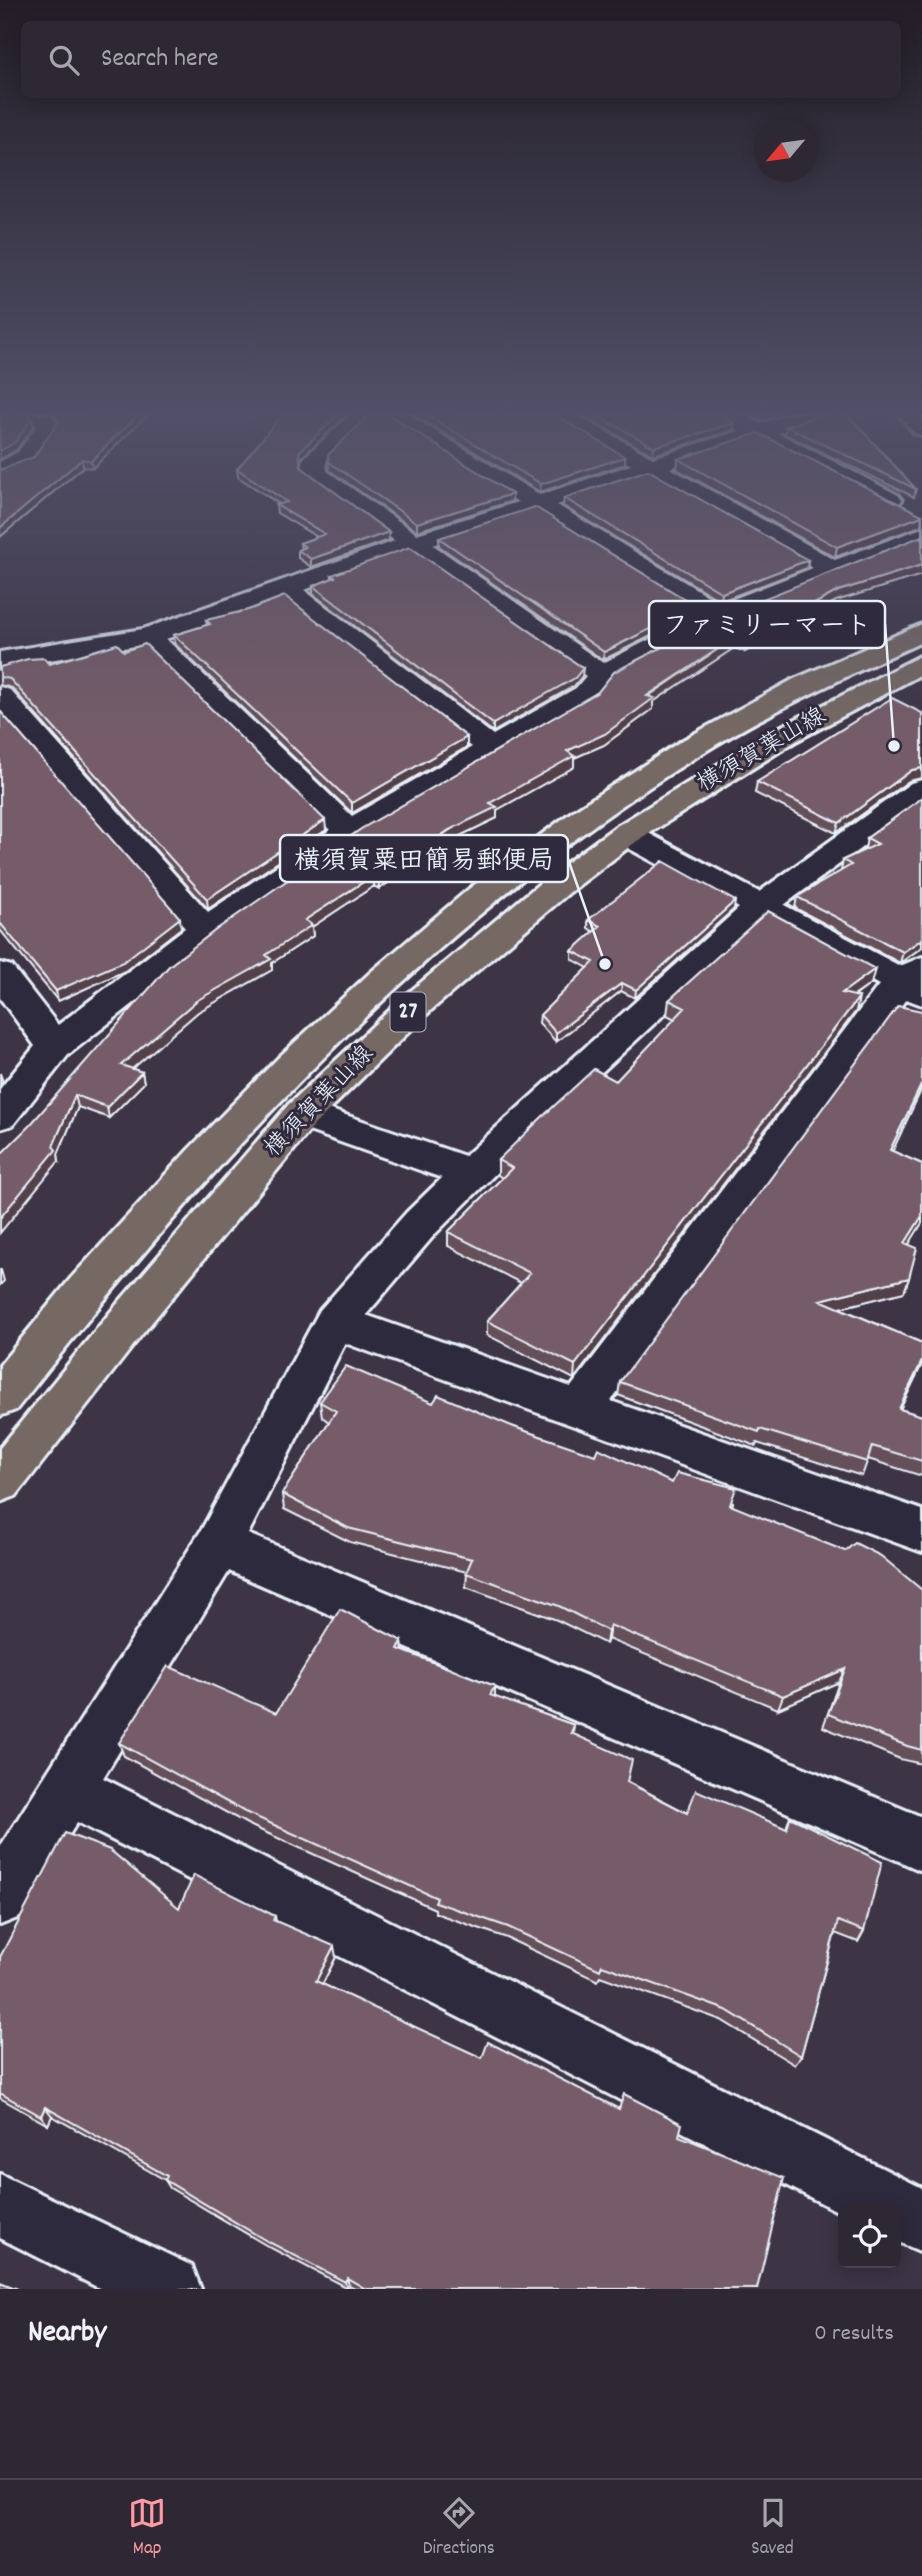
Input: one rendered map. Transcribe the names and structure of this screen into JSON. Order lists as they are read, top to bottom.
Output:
{
  "streets": {
    "main road": ["横須賀葉山線", "27"]
  },
  "places": ["ファミリーマート", "横須賀粟田簡易郵便局"],
  "north": "bottom left",
  "page": {
    "search": "Search here",
    "heading": ["Nearby", "0 results"],
    "nav": ["Map", "Directions", "Saved"]
  }
}
